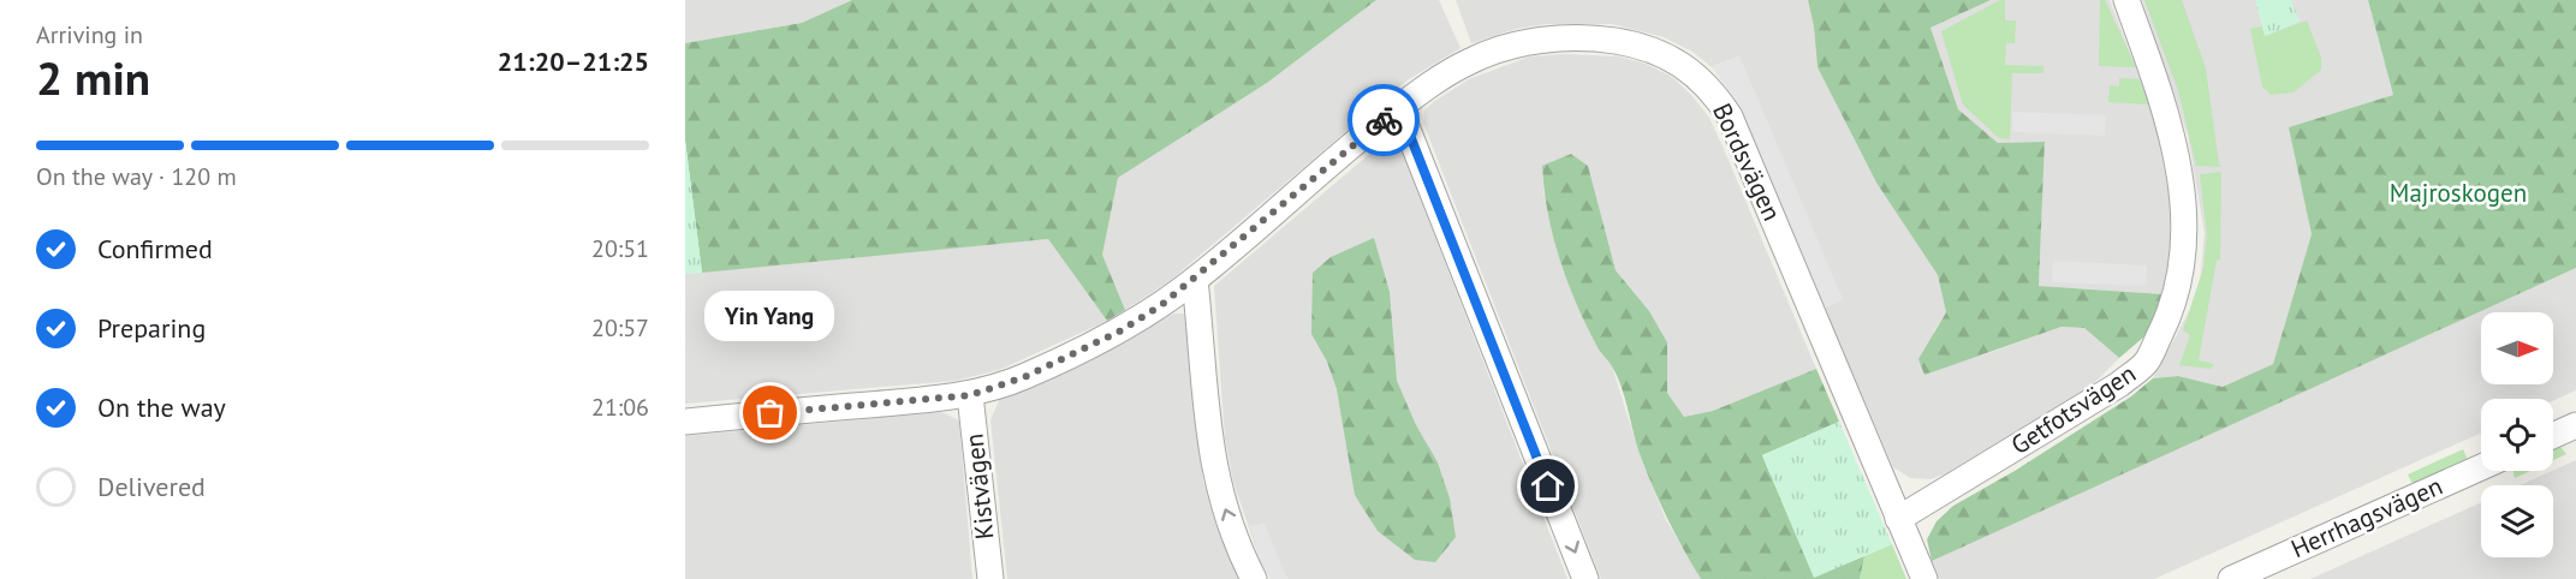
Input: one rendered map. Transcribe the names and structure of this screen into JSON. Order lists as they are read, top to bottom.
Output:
{
  "streets": {
    "street": [
      "Bordsvägen",
      "Getfotsvägen",
      "Kistvägen",
      "Herrhagsvägen"
    ]
  },
  "crossings": [
    ["Bordsvägen", "Getfotsvägen"],
    ["Bordsvägen", "Kistvägen"]
  ],
  "parks": ["Majroskogen"],
  "places": ["Yin Yang"],
  "north": "right",
  "page": {
    "heading": ["2 min", "Arriving in", "21:20–21:25"],
    "bar": "On the way · 120 m",
    "list": [
      ["Confirmed", "20:51"],
      ["Preparing", "20:57"],
      ["On the way", "21:06"],
      "Delivered"
    ],
    "bubble": "Yin Yang"
  }
}
